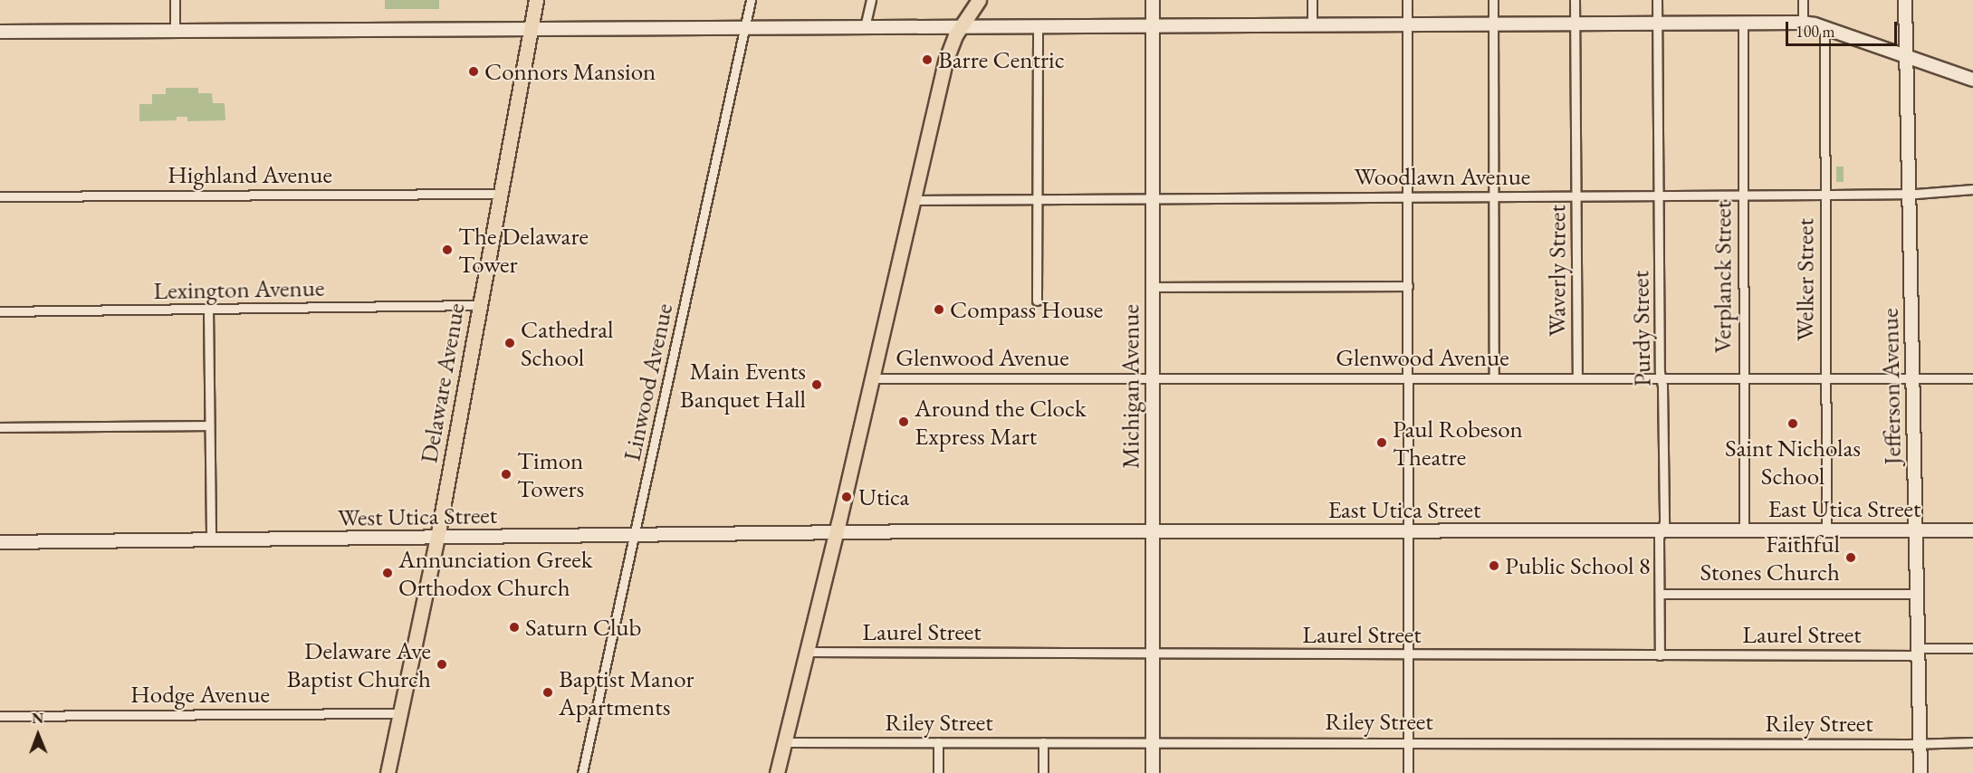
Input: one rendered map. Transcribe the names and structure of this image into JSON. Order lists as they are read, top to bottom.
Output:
{
  "streets": {
    "main road": ["Delaware Avenue"],
    "street": [
      "Highland Avenue",
      "Woodlawn Avenue",
      "Waverly Street",
      "Verplanck Street",
      "Welker Street",
      "Lexington Avenue",
      "Purdy Street",
      "Glenwood Avenue",
      "Linwood Avenue",
      "Michigan Avenue",
      "Jefferson Avenue",
      "East Utica Street",
      "West Utica Street",
      "Laurel Street",
      "Hodge Avenue",
      "Riley Street"
    ]
  },
  "crossings": [
    ["Highland Avenue", "Delaware Avenue"],
    ["Woodlawn Avenue", "Waverly Street"],
    ["Woodlawn Avenue", "Verplanck Street"],
    ["Woodlawn Avenue", "Welker Street"],
    ["Woodlawn Avenue", "Purdy Street"],
    ["Woodlawn Avenue", "Michigan Avenue"],
    ["Woodlawn Avenue", "Jefferson Avenue"],
    ["Waverly Street", "Glenwood Avenue"],
    ["Verplanck Street", "Glenwood Avenue"],
    ["Verplanck Street", "East Utica Street"],
    ["Welker Street", "Glenwood Avenue"],
    ["Welker Street", "East Utica Street"],
    ["Lexington Avenue", "Delaware Avenue"],
    ["Purdy Street", "Glenwood Avenue"],
    ["Purdy Street", "East Utica Street"],
    ["Purdy Street", "Laurel Street"],
    ["Glenwood Avenue", "Michigan Avenue"],
    ["Glenwood Avenue", "Jefferson Avenue"],
    ["Linwood Avenue", "West Utica Street"],
    ["Delaware Avenue", "West Utica Street"],
    ["Delaware Avenue", "Hodge Avenue"],
    ["Michigan Avenue", "East Utica Street"],
    ["Michigan Avenue", "Laurel Street"],
    ["Michigan Avenue", "Riley Street"],
    ["Jefferson Avenue", "East Utica Street"],
    ["Jefferson Avenue", "Laurel Street"],
    ["Jefferson Avenue", "Riley Street"],
    ["East Utica Street", "West Utica Street"]
  ],
  "places": [
    "Barre Centric",
    "Connors Mansion",
    "The Delaware Tower",
    "Compass House",
    "Cathedral School",
    "Main Events Banquet Hall",
    "Around the Clock Express Mart",
    "Saint Nicholas School",
    "Paul Robeson Theatre",
    "Timon Towers",
    "Utica",
    "Faithful Stones Church",
    "Public School 8",
    "Annunciation Greek Orthodox Church",
    "Saturn Club",
    "Delaware Ave Baptist Church",
    "Baptist Manor Apartments"
  ],
  "scale_bar": "100 m",
  "north": "top"
}
